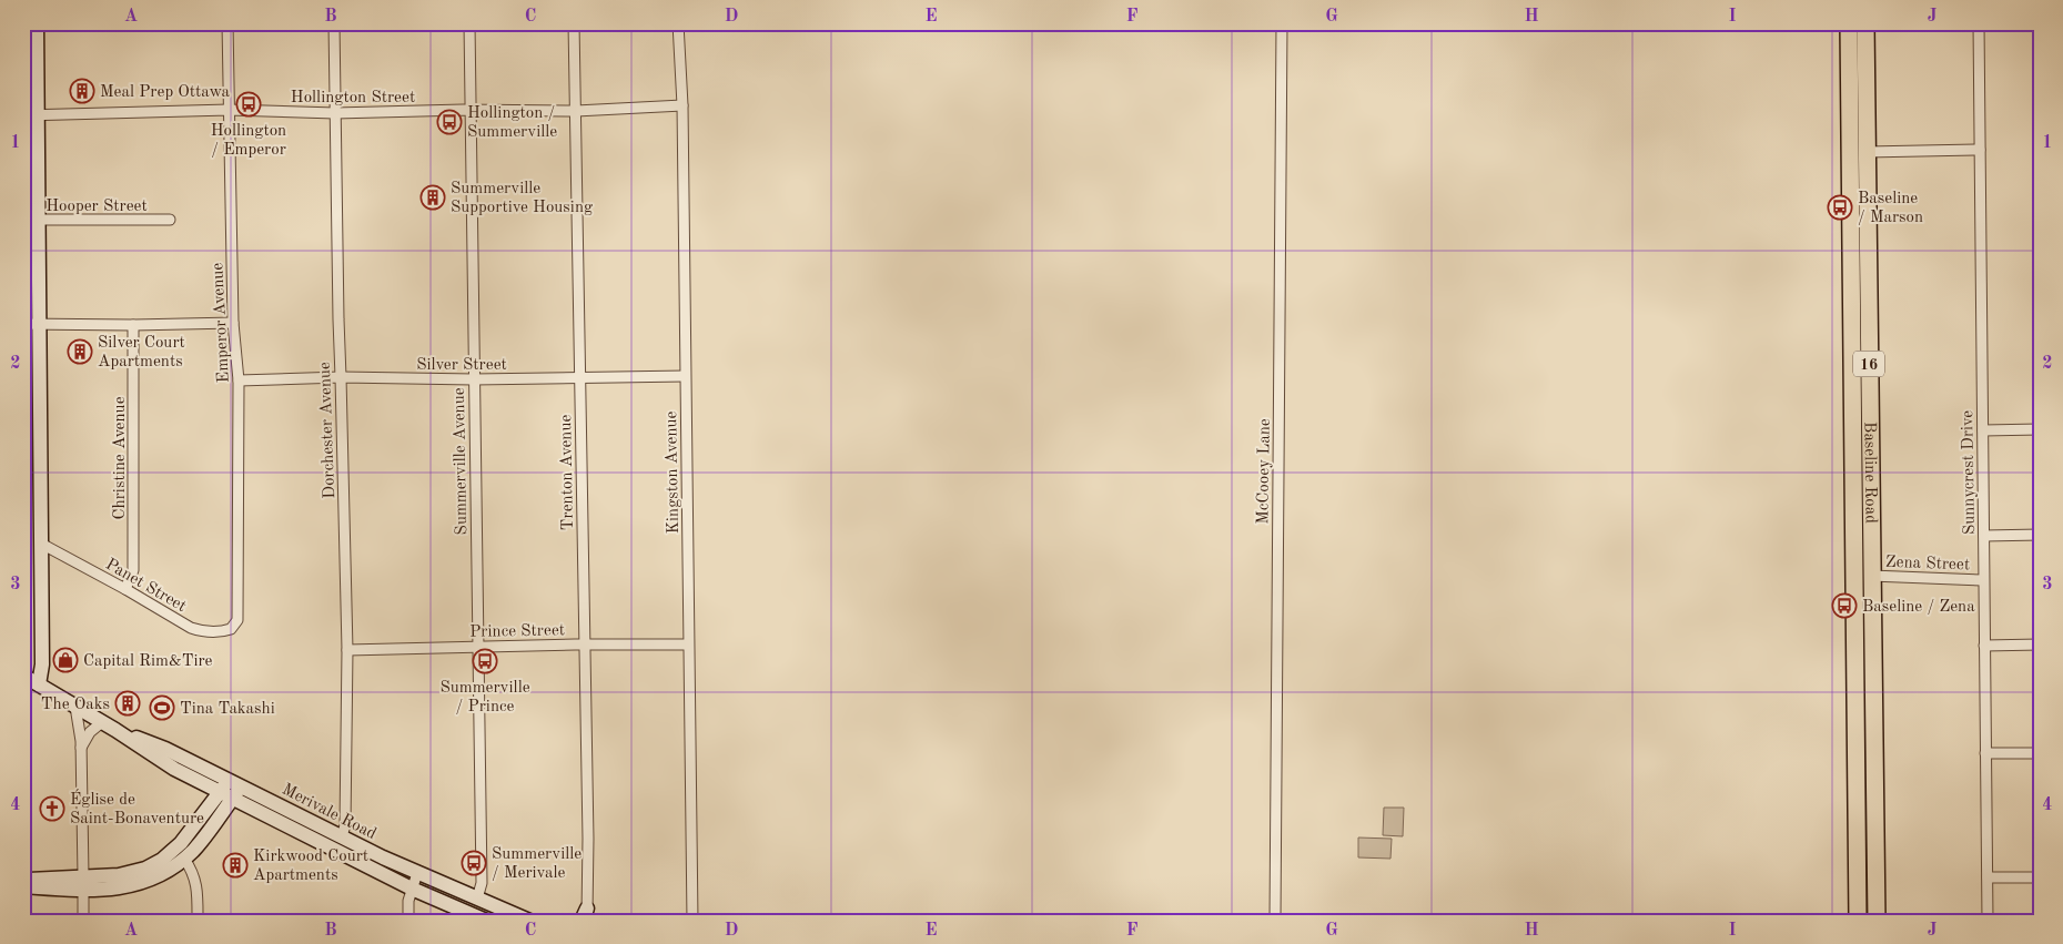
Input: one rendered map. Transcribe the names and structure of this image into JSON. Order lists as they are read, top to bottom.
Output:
{
  "streets": {
    "main road": ["16", "Baseline Road", "Merivale Road"],
    "street": [
      "Hollington Street",
      "Hooper Street",
      "Emperor Avenue",
      "Silver Street",
      "Dorchester Avenue",
      "Christine Avenue",
      "Summerville Avenue",
      "McCooey Lane",
      "Trenton Avenue",
      "Kingston Avenue",
      "Sunnycrest Drive",
      "Zena Street",
      "Panet Street",
      "Prince Street"
    ]
  },
  "crossings": [
    ["Hollington Street", "Emperor Avenue"],
    ["Hollington Street", "Dorchester Avenue"],
    ["Hollington Street", "Summerville Avenue"],
    ["Hollington Street", "Trenton Avenue"],
    ["Hollington Street", "Kingston Avenue"],
    ["Emperor Avenue", "Silver Street"],
    ["Emperor Avenue", "Panet Street"],
    ["Silver Street", "Dorchester Avenue"],
    ["Silver Street", "Summerville Avenue"],
    ["Silver Street", "Trenton Avenue"],
    ["Silver Street", "Kingston Avenue"],
    ["Dorchester Avenue", "Prince Street"],
    ["Dorchester Avenue", "Merivale Road"],
    ["Christine Avenue", "Panet Street"],
    ["Summerville Avenue", "Prince Street"],
    ["Summerville Avenue", "Merivale Road"],
    ["Trenton Avenue", "Prince Street"],
    ["Kingston Avenue", "Prince Street"],
    ["Baseline Road", "Zena Street"],
    ["Sunnycrest Drive", "Zena Street"]
  ],
  "places": {
    "building": [
      "Meal Prep Ottawa",
      "Summerville Supportive Housing",
      "Silver Court Apartments",
      "The Oaks",
      "Kirkwood Court Apartments"
    ],
    "bus stop": [
      "Hollington / Emperor",
      "Hollington / Summerville",
      "Baseline / Marson",
      "Baseline / Zena",
      "Summerville / Prince",
      "Summerville / Merivale"
    ],
    "shop": ["Capital Rim&Tire"],
    "sports": ["Tina Takashi"],
    "church": ["Église de Saint-Bonaventure"]
  },
  "grid": {
    "columns": [
      "A",
      "B",
      "C",
      "D",
      "E",
      "F",
      "G",
      "H",
      "I",
      "J"
    ],
    "rows": [
      "1",
      "2",
      "3",
      "4"
    ]
  }
}
